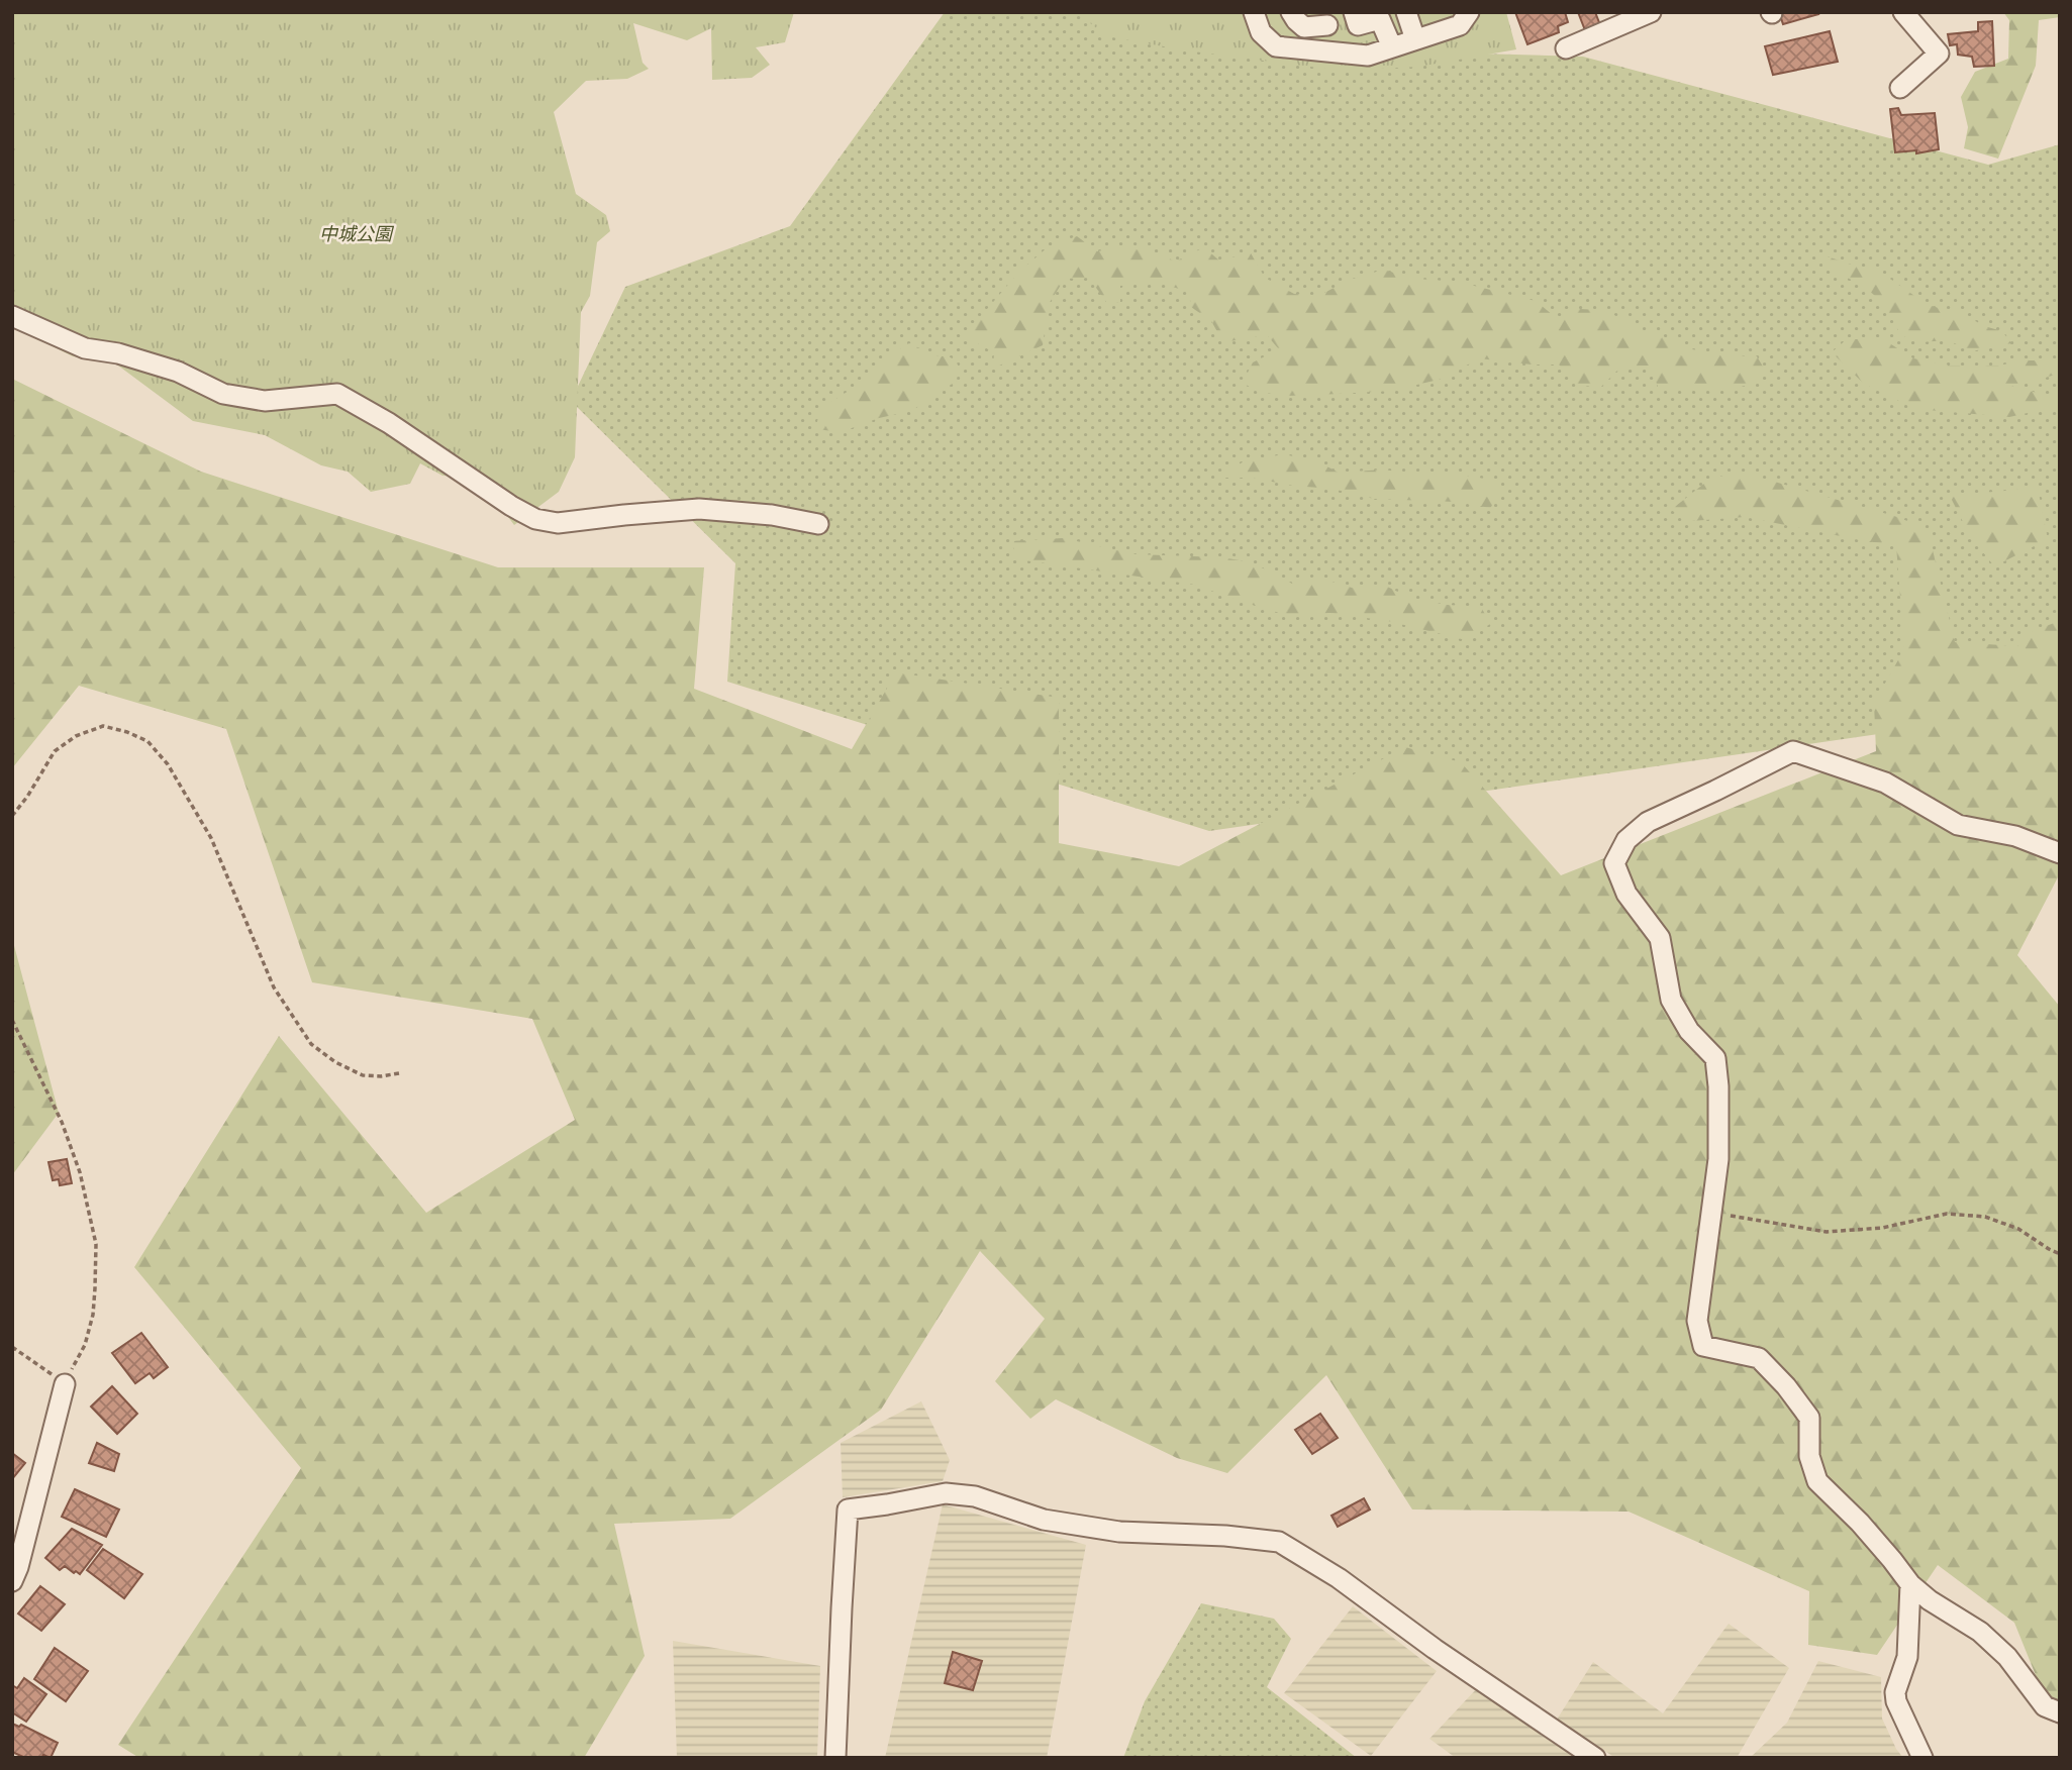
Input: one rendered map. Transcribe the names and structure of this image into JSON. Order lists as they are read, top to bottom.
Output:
{
  "parks": ["中城公園"]
}
